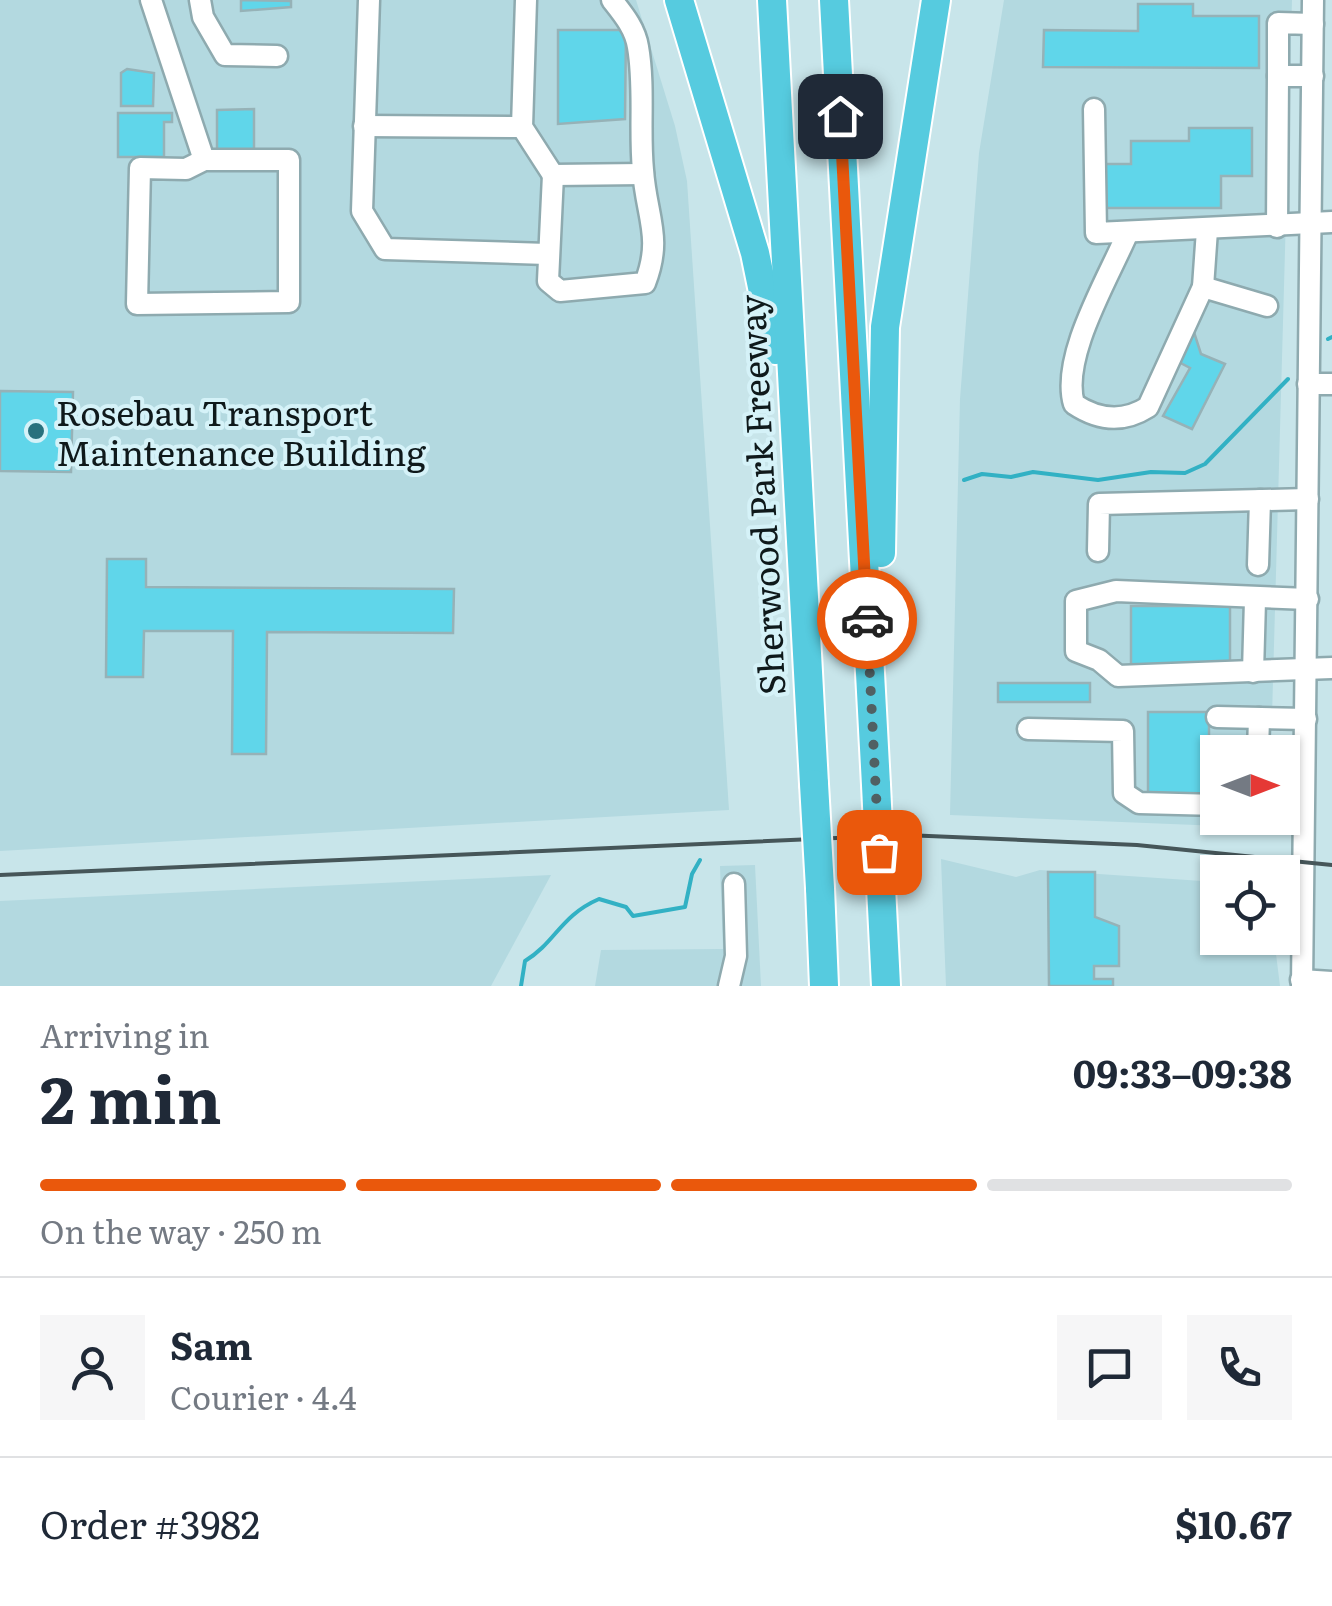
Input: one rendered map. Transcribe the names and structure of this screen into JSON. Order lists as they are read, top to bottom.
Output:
{
  "streets": {
    "highway": ["Sherwood Park Freeway"]
  },
  "places": ["Rosebau Transport Maintenance Building"],
  "north": "right",
  "page": {
    "heading": ["2 min", "Arriving in", "09:33–09:38"],
    "panel": [
      "Sam",
      "Courier · 4.4",
      "Order #3982",
      "$10.67"
    ],
    "bar": "On the way · 250 m"
  }
}
